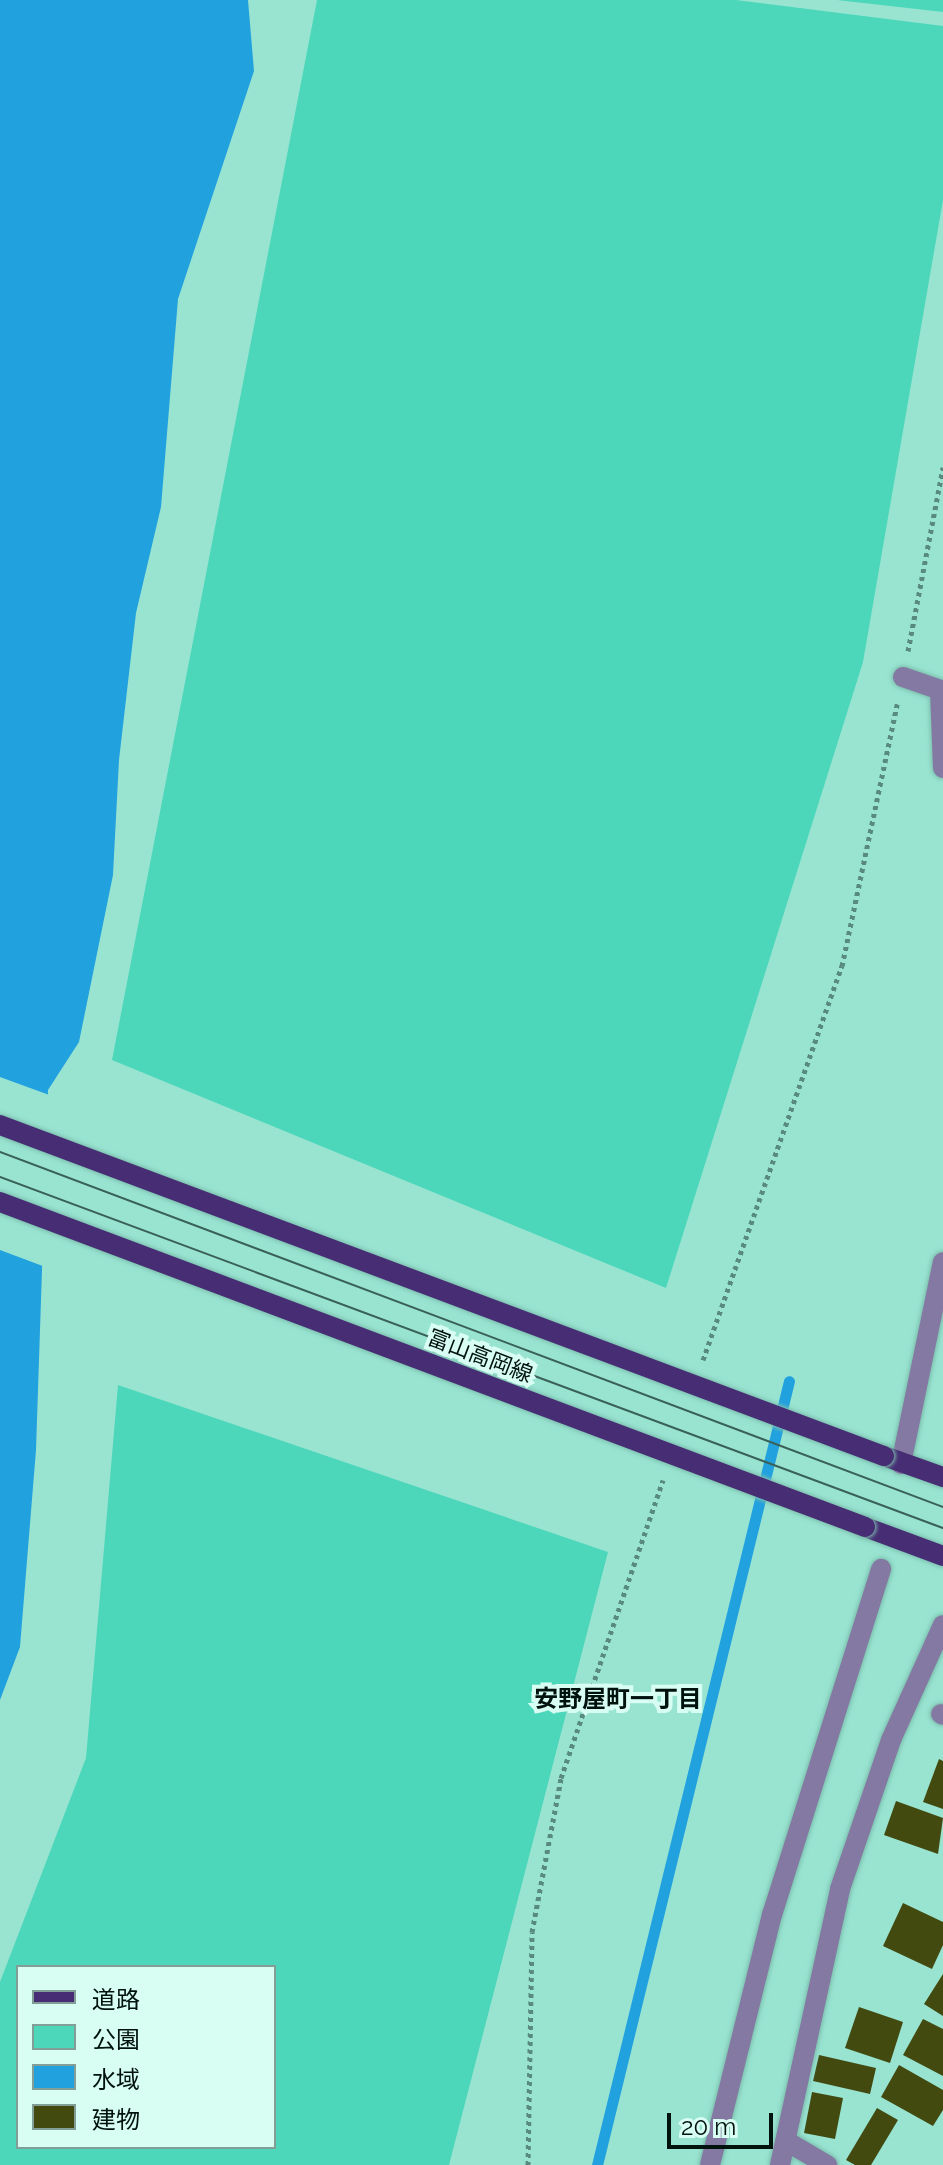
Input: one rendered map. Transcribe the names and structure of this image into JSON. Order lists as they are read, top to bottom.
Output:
{
  "streets": {
    "main road": ["富山高岡線"]
  },
  "districts": ["安野屋町一丁目"],
  "legend": [
    "道路",
    "公園",
    "水域",
    "建物"
  ],
  "scale_bar": "20 m"
}
